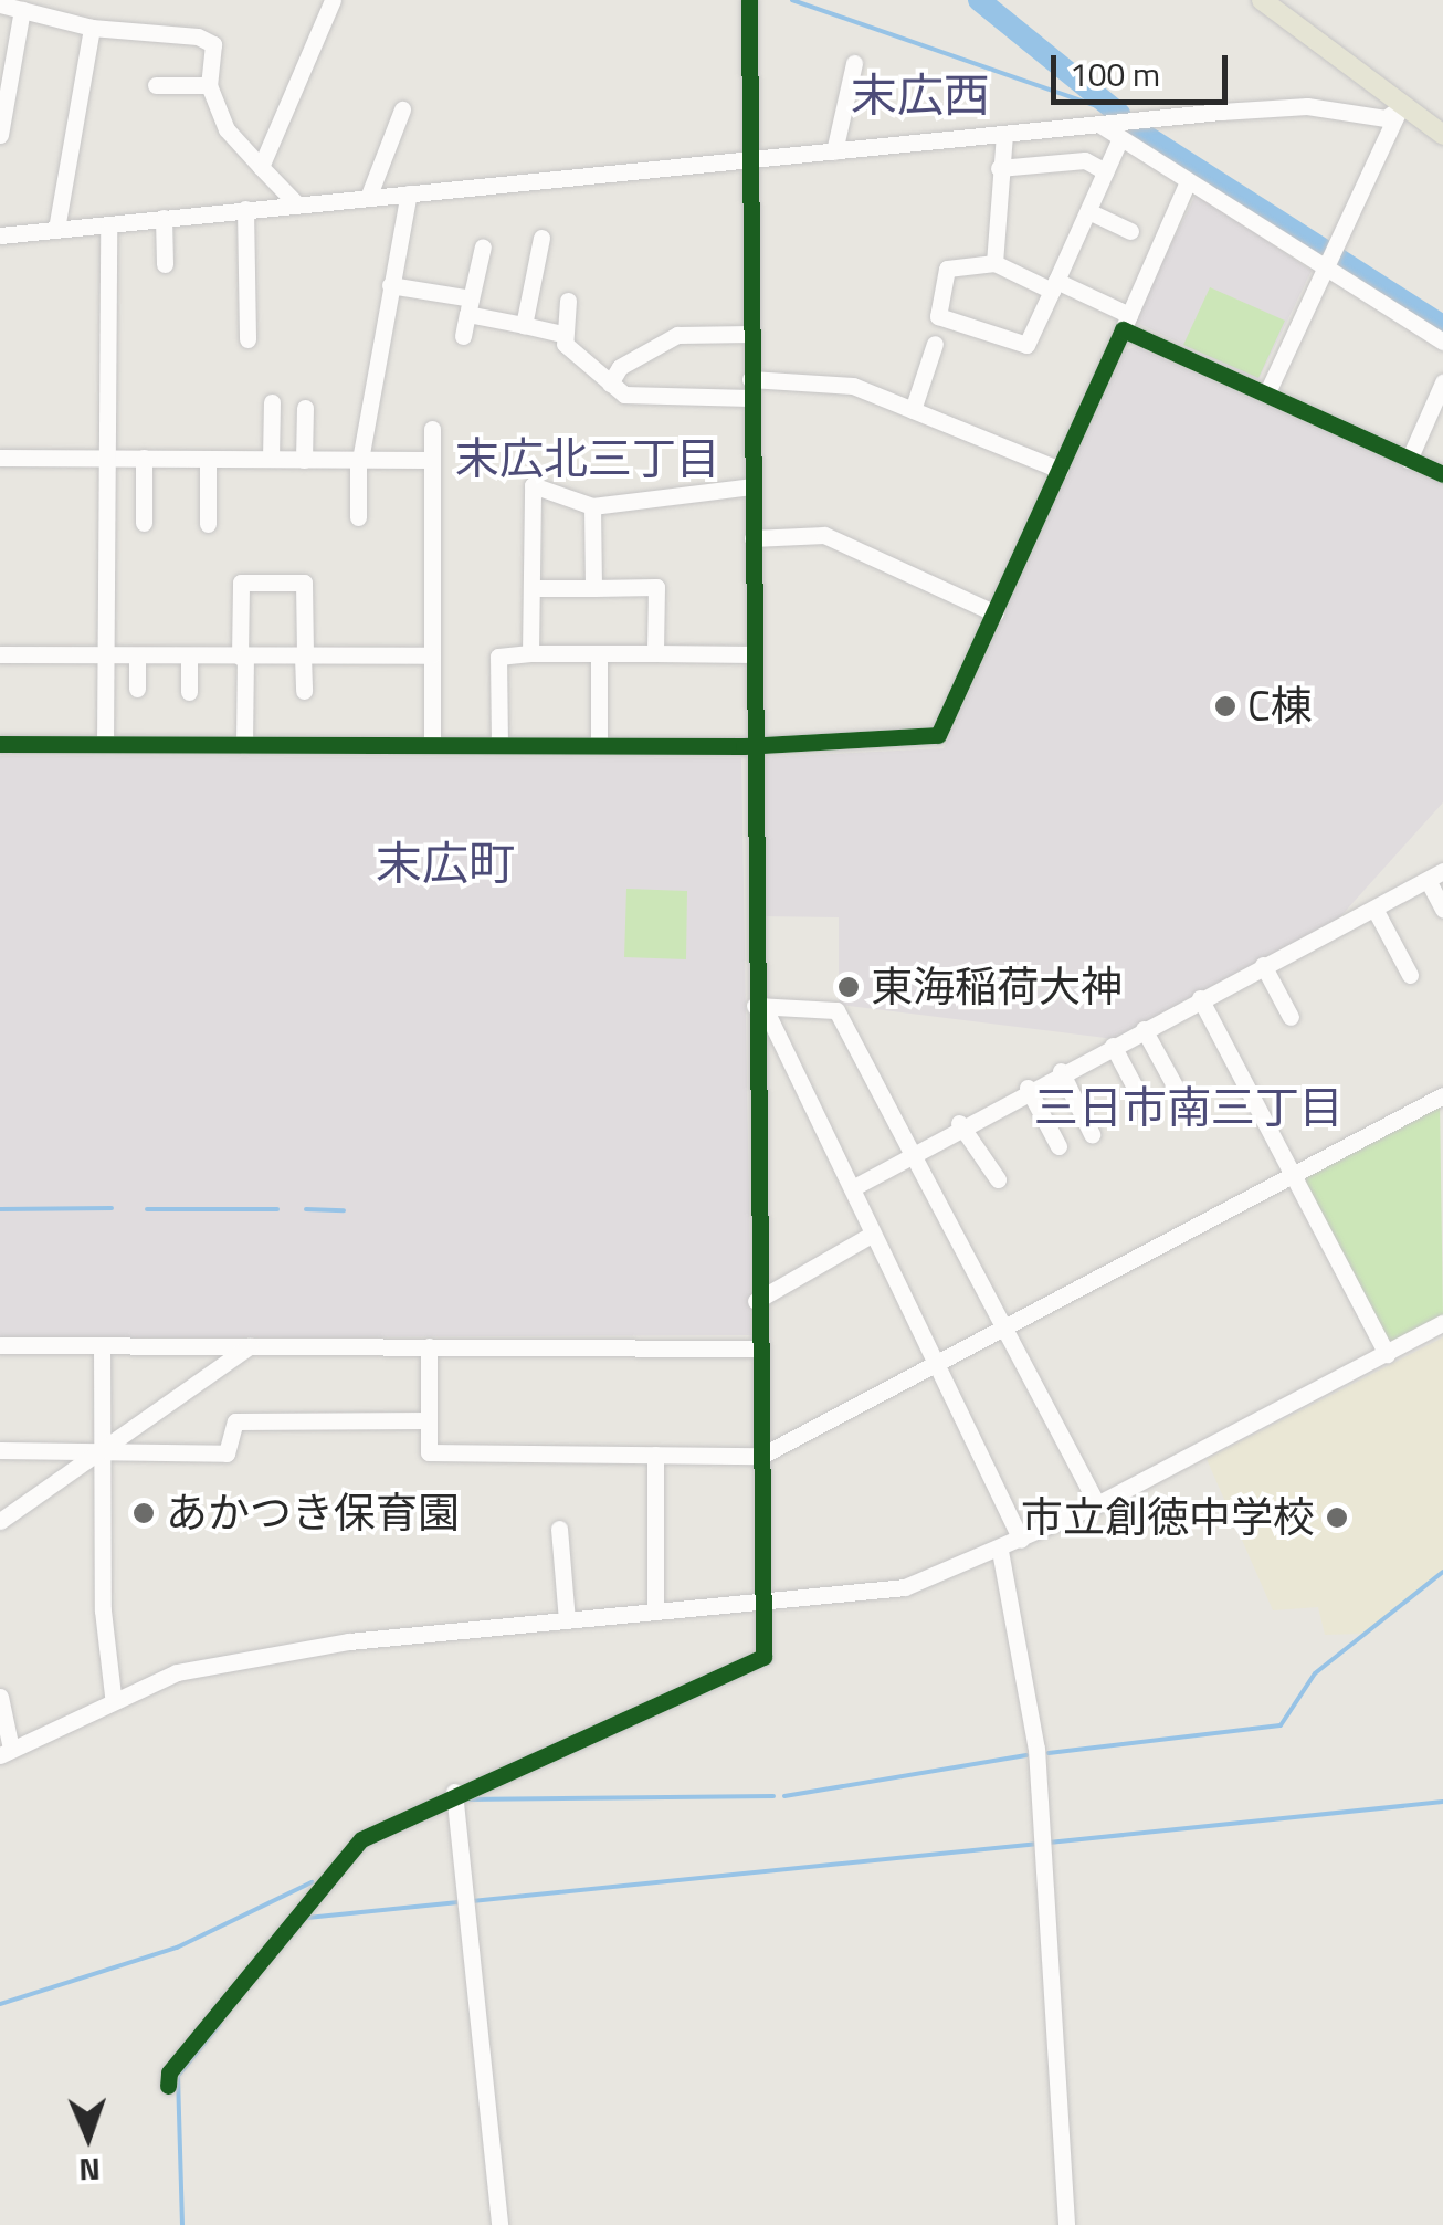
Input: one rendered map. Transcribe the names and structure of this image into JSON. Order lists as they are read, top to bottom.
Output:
{
  "districts": [
    "末広西",
    "末広北三丁目",
    "末広町",
    "三日市南三丁目"
  ],
  "places": [
    "C棟",
    "東海稲荷大神",
    "あかつき保育園",
    "市立創徳中学校"
  ],
  "scale_bar": "100 m",
  "north": "bottom"
}
